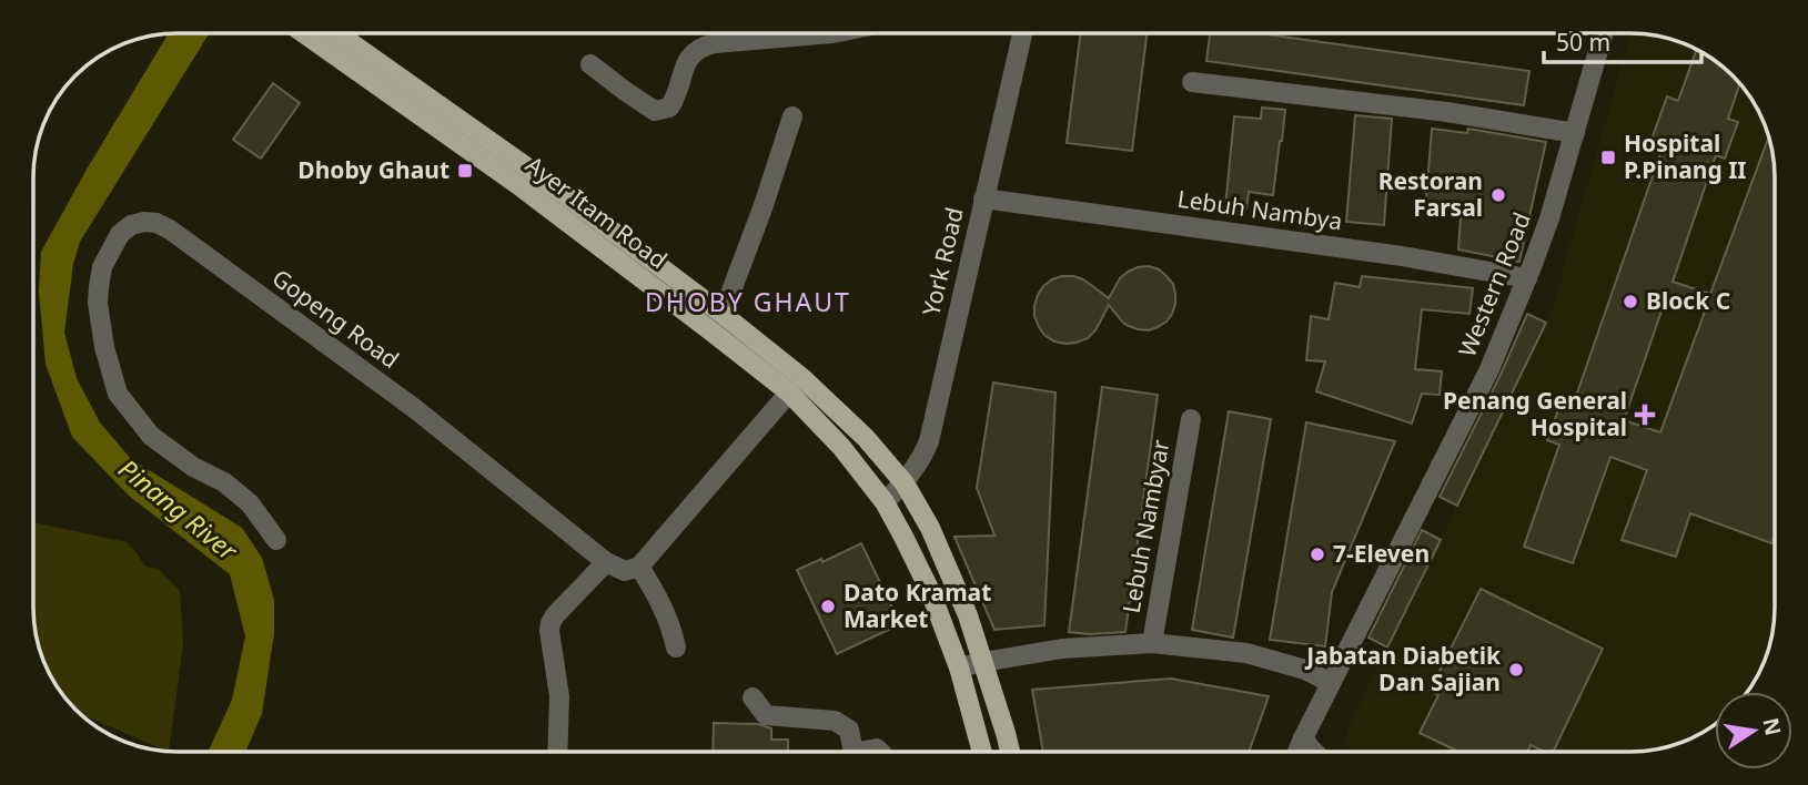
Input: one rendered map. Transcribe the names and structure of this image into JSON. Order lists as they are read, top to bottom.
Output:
{
  "streets": {
    "main road": ["Ayer Itam Road"],
    "street": [
      "Lebuh Nambya",
      "York Road",
      "Western Road",
      "Gopeng Road",
      "Lebuh Nambyar"
    ]
  },
  "crossings": [
    ["Lebuh Nambya", "York Road"],
    ["Lebuh Nambya", "Western Road"],
    ["Ayer Itam Road", "York Road"]
  ],
  "districts": ["DHOBY GHAUT"],
  "water": ["Pinang River"],
  "places": {
    "transit": ["Hospital P.Pinang II", "Dhoby Ghaut"],
    "other": [
      "Restoran Farsal",
      "Block C",
      "7-Eleven",
      "Dato Kramat Market",
      "Jabatan Diabetik Dan Sajian"
    ],
    "health": ["Penang General Hospital"]
  },
  "scale_bar": "50 m",
  "north": "right"
}
